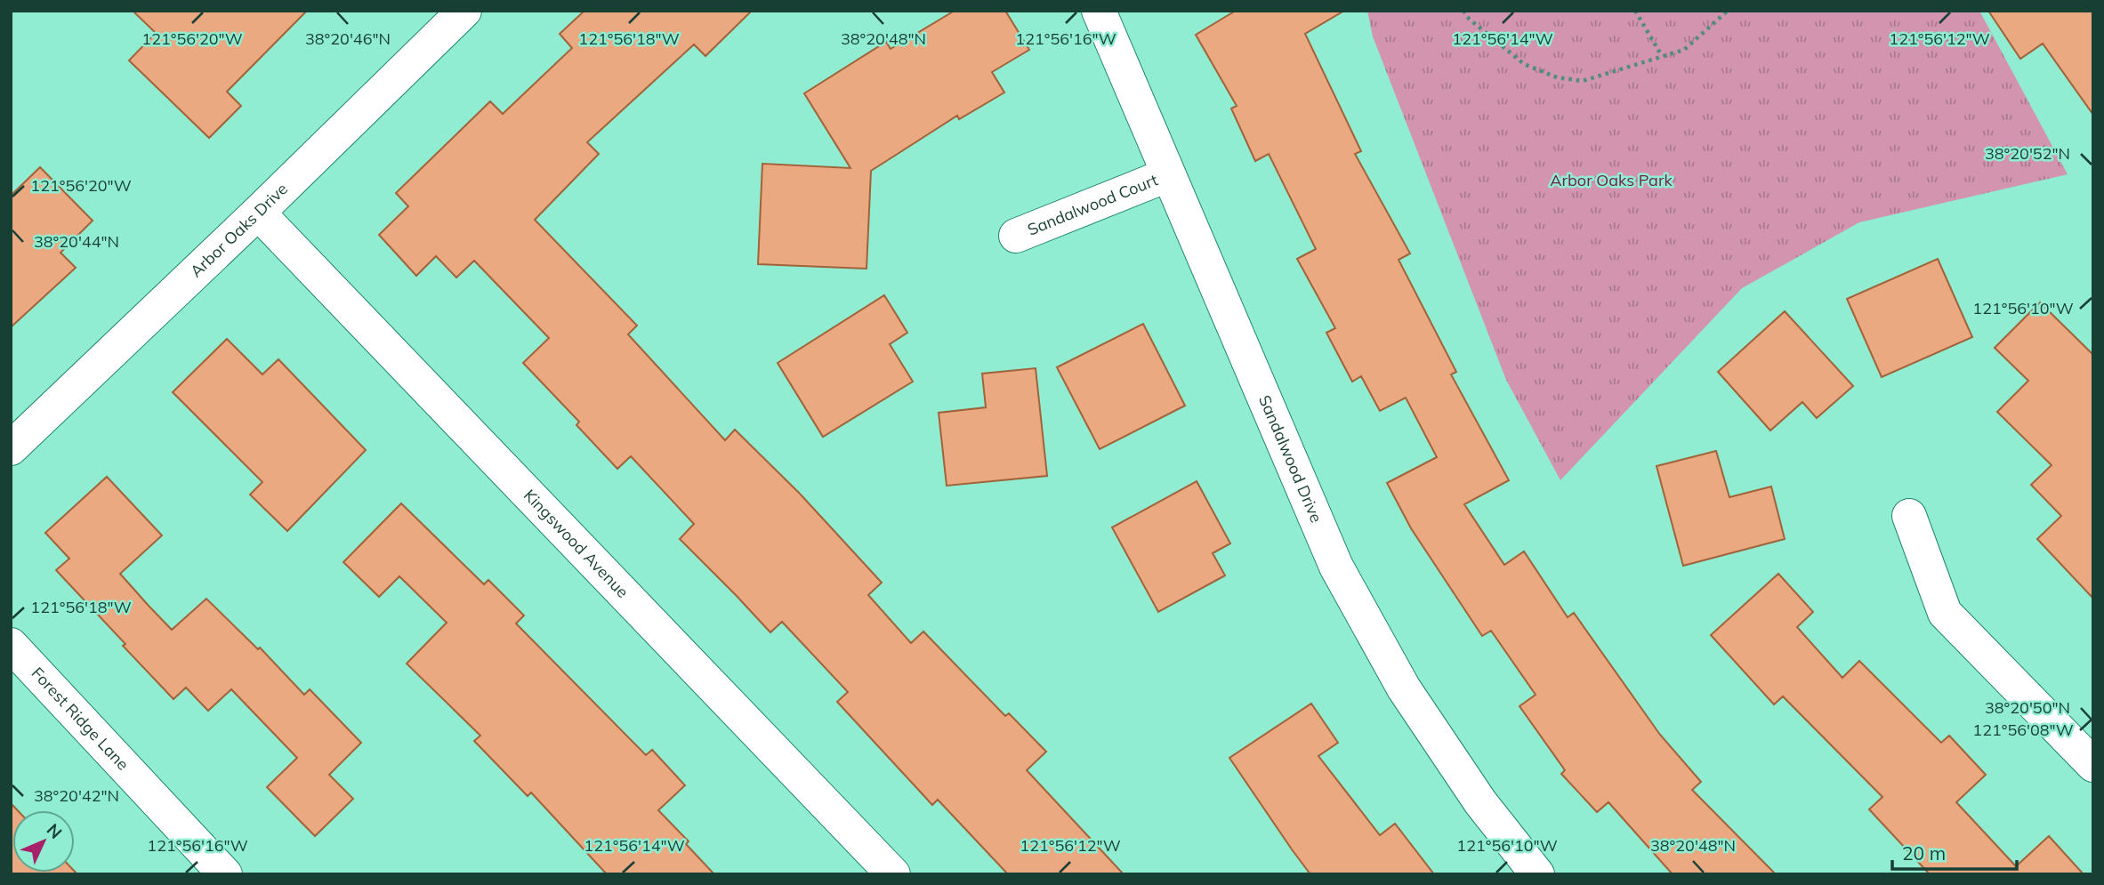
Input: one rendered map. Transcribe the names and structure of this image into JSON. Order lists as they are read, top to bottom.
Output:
{
  "streets": {
    "street": [
      "Sandalwood Court",
      "Arbor Oaks Drive",
      "Sandalwood Drive",
      "Kingswood Avenue",
      "Forest Ridge Lane"
    ]
  },
  "crossings": [
    ["Sandalwood Court", "Sandalwood Drive"],
    ["Arbor Oaks Drive", "Kingswood Avenue"]
  ],
  "parks": ["Arbor Oaks Park"],
  "scale_bar": "20 m",
  "north": "top right",
  "coordinates": [
    "121°56'20\"W",
    "121°56'18\"W",
    "121°56'16\"W",
    "121°56'14\"W",
    "121°56'12\"W",
    "38°20'46\"N",
    "38°20'48\"N",
    "38°20'52\"N",
    "38°20'44\"N",
    "121°56'10\"W",
    "38°20'50\"N",
    "121°56'08\"W",
    "38°20'42\"N"
  ]
}
